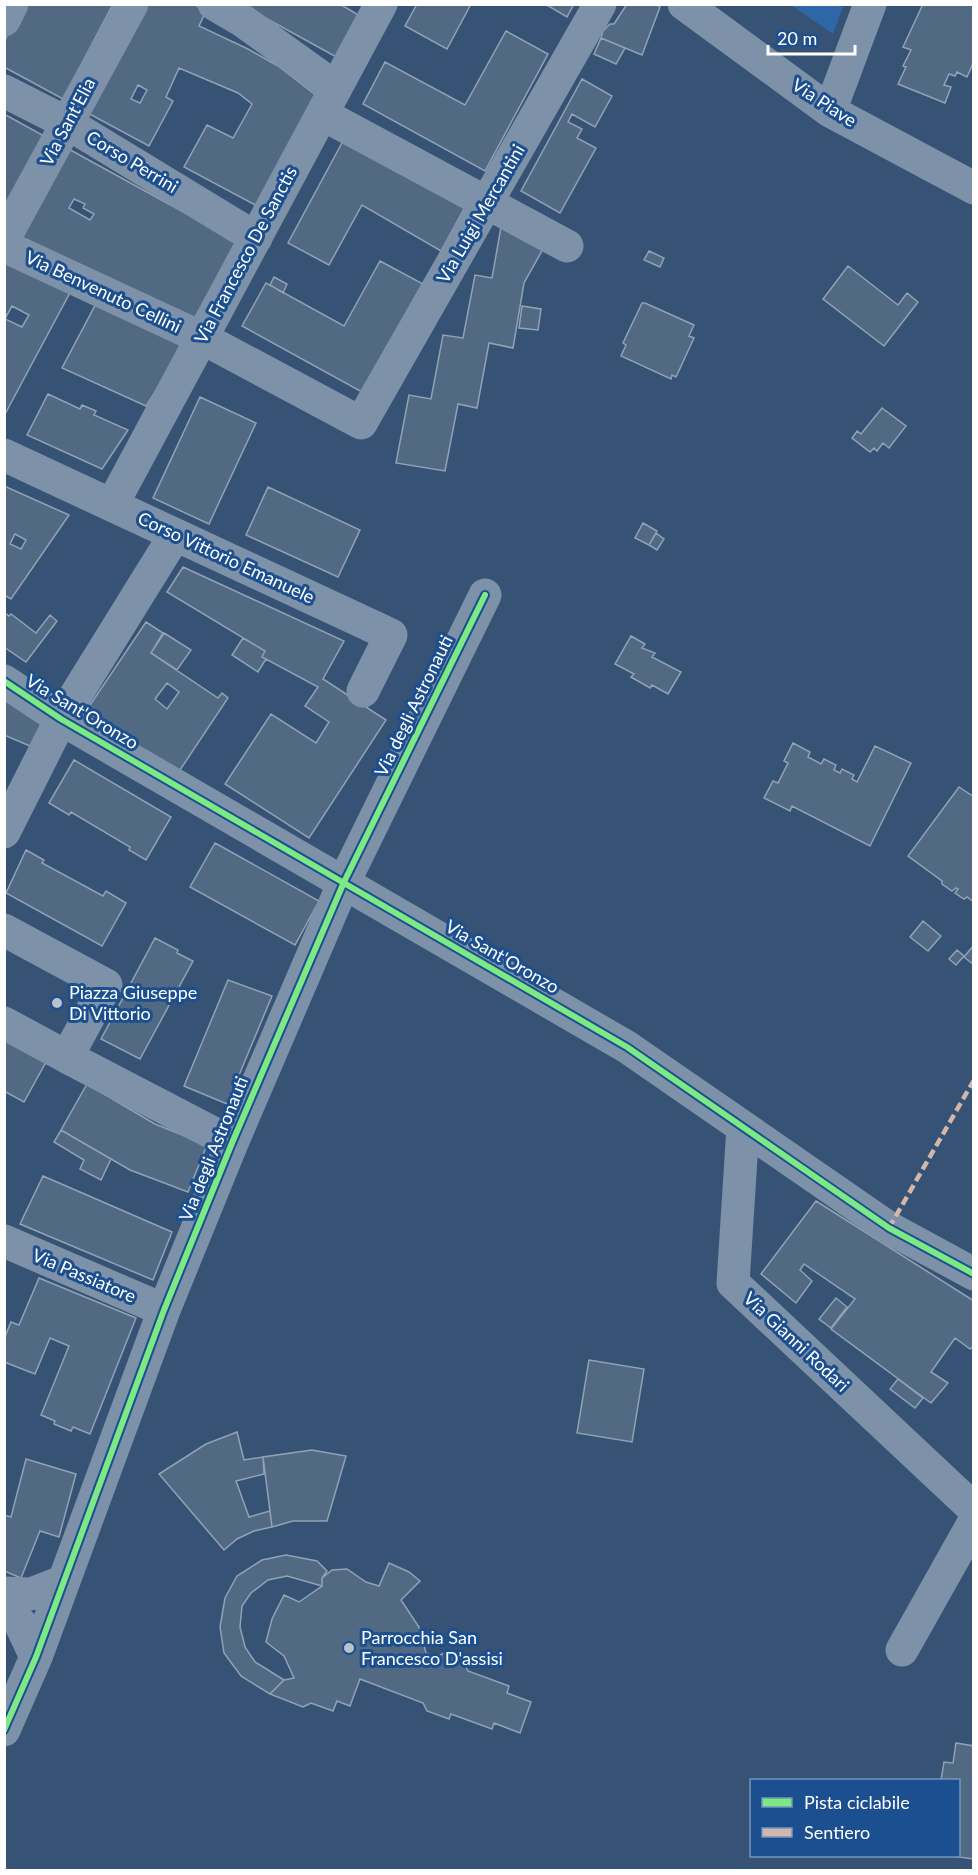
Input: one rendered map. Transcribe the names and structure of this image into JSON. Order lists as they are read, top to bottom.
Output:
{
  "streets": {
    "street": [
      "Via Piave",
      "Via Sant'Elia",
      "Corso Perrini",
      "Via Luigi Mercantini",
      "Via Francesco De Sanctis",
      "Via Benvenuto Cellini",
      "Corso Vittorio Emanuele",
      "Via degli Astronauti",
      "Via Sant'Oronzo",
      "Via Passiatore",
      "Via Gianni Rodari"
    ]
  },
  "crossings": [
    ["Via Sant'Elia", "Corso Perrini"],
    ["Corso Perrini", "Via Francesco De Sanctis"],
    ["Via Luigi Mercantini", "Via Benvenuto Cellini"],
    ["Via Francesco De Sanctis", "Via Benvenuto Cellini"],
    ["Via Francesco De Sanctis", "Corso Vittorio Emanuele"],
    ["Via degli Astronauti", "Via Sant'Oronzo"],
    ["Via degli Astronauti", "Via Passiatore"],
    ["Via Sant'Oronzo", "Via Gianni Rodari"]
  ],
  "places": ["Piazza Giuseppe Di Vittorio", "Parrocchia San Francesco D'assisi"],
  "legend": ["Pista ciclabile", "Sentiero"],
  "scale_bar": "20 m"
}
